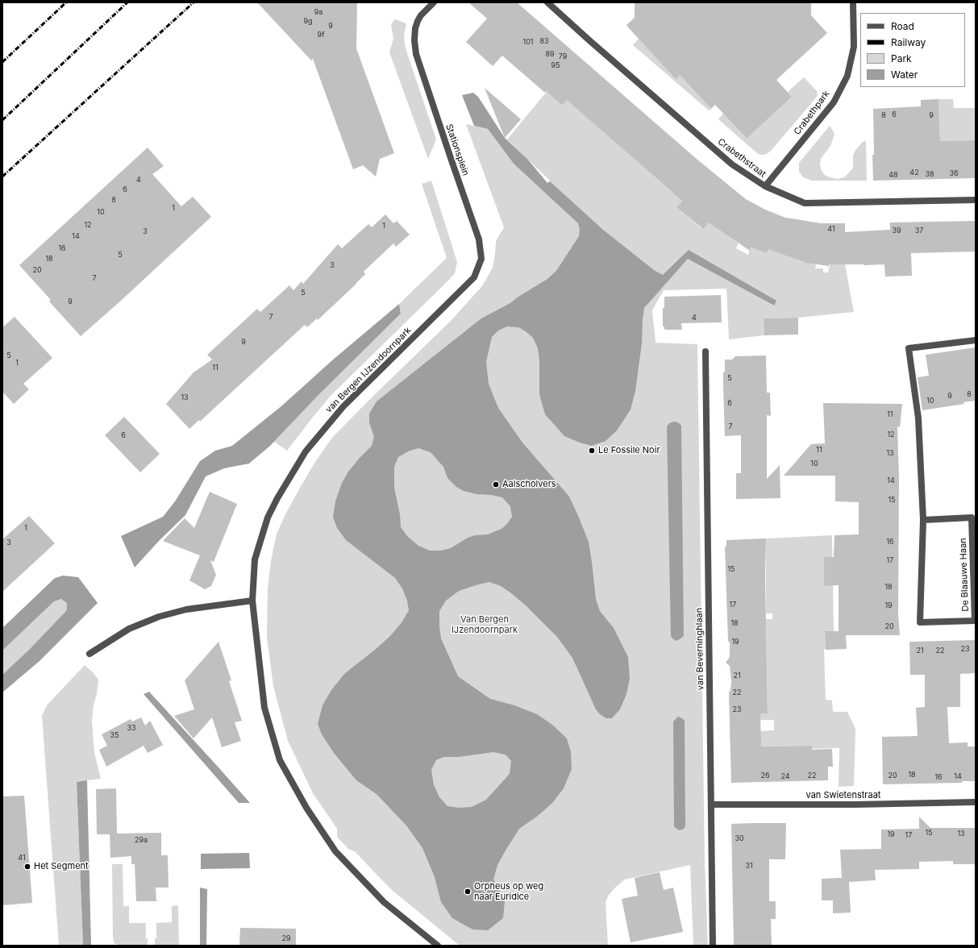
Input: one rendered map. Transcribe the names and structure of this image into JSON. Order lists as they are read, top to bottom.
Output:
{
  "streets": {
    "street": [
      "Crabethpark",
      "Stationsplein",
      "Crabethstraat",
      "van Bergen IJzendoornpark",
      "De Blaauwe Haan",
      "van Beverninghlaan",
      "van Swietenstraat"
    ]
  },
  "crossings": [
    ["Crabethpark", "Crabethstraat"],
    ["Stationsplein", "van Bergen IJzendoornpark"],
    ["van Beverninghlaan", "van Swietenstraat"]
  ],
  "parks": ["Van Bergen IJzendoornpark"],
  "places": [
    "Le Fossile Noir",
    "Aalscholvers",
    "Het Segment",
    "Orpheus op weg naar Euridice"
  ],
  "house_numbers": [
    "9a",
    "9g",
    "9",
    "9f",
    "83",
    "101",
    "89",
    "79",
    "95",
    "6",
    "8",
    "9",
    "42",
    "36",
    "38",
    "48",
    "4",
    "6",
    "8",
    "1",
    "10",
    "12",
    "1",
    "41",
    "39",
    "37",
    "3",
    "14",
    "16",
    "5",
    "18",
    "3",
    "20",
    "7",
    "5",
    "9",
    "7",
    "4",
    "9",
    "5",
    "1",
    "11",
    "5",
    "8",
    "9",
    "13",
    "10",
    "6",
    "11",
    "7",
    "12",
    "6",
    "11",
    "13",
    "10",
    "14",
    "15",
    "1",
    "16",
    "3",
    "17",
    "15",
    "18",
    "17",
    "19",
    "18",
    "20",
    "19",
    "23",
    "21",
    "22",
    "21",
    "22",
    "23",
    "33",
    "35",
    "18",
    "26",
    "22",
    "20",
    "24",
    "14",
    "16",
    "15",
    "13",
    "19",
    "17",
    "30",
    "29a",
    "41",
    "31",
    "29"
  ],
  "legend": [
    "Road",
    "Railway",
    "Park",
    "Water"
  ]
}
